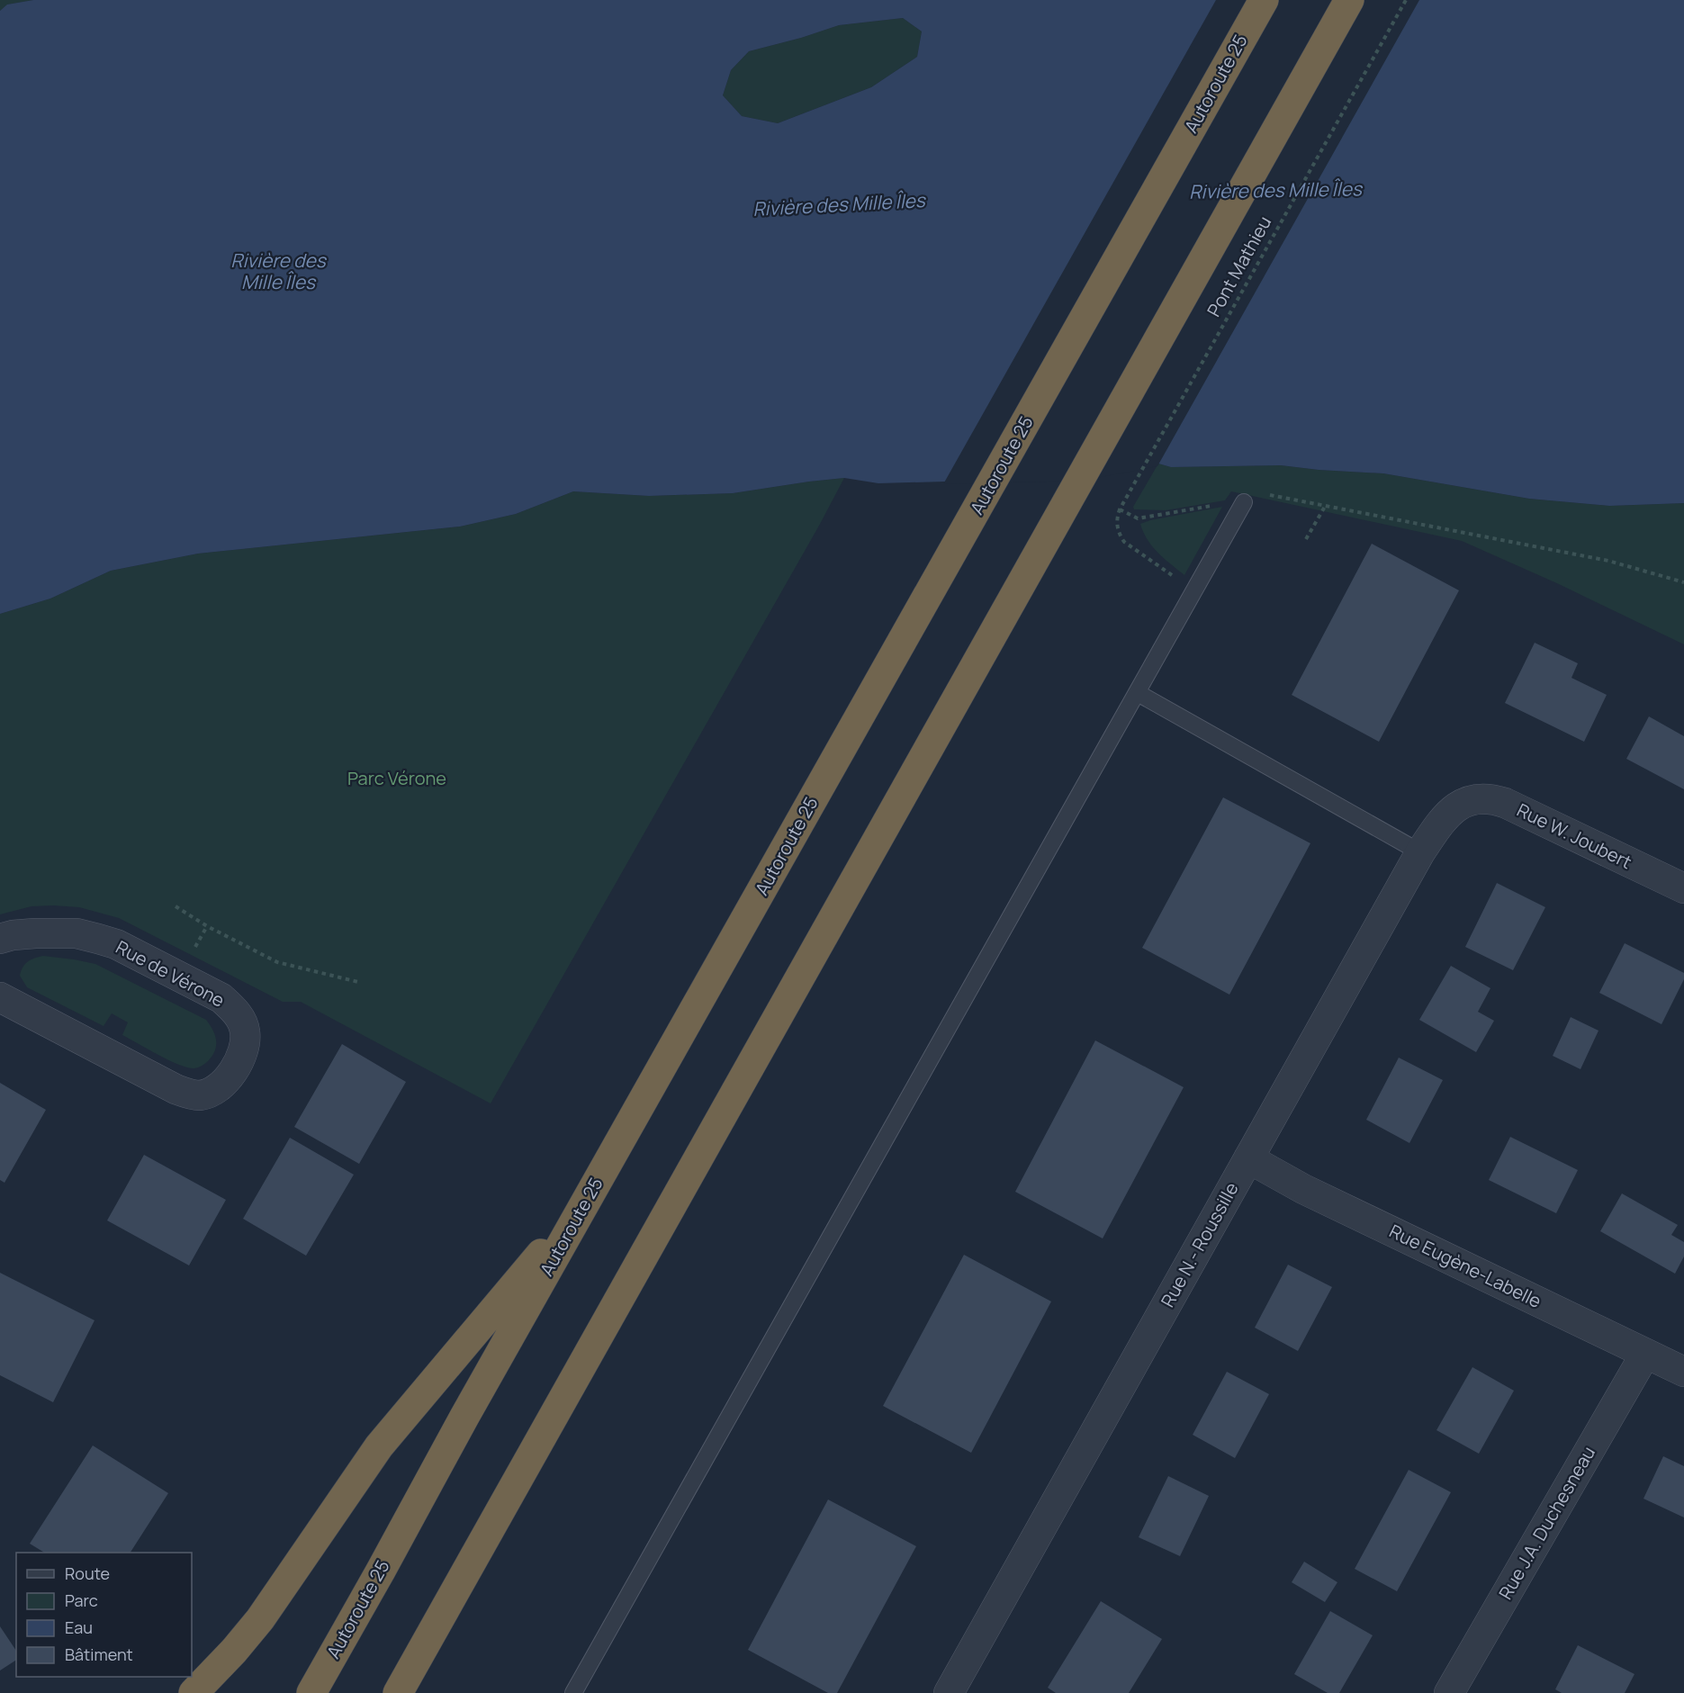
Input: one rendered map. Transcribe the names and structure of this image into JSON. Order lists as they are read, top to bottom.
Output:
{
  "streets": {
    "highway": ["Autoroute 25"],
    "street": [
      "Rue W. Joubert",
      "Rue de Vérone",
      "Rue N.- Roussille",
      "Rue Eugène-Labelle",
      "Rue J.A. Duchesneau"
    ],
    "path": ["Pont Mathieu"]
  },
  "crossings": [
    ["Rue W. Joubert", "Rue N.- Roussille"],
    ["Rue N.- Roussille", "Rue Eugène-Labelle"],
    ["Rue Eugène-Labelle", "Rue J.A. Duchesneau"]
  ],
  "water": ["Rivière des Mille Îles"],
  "parks": ["Parc Vérone"],
  "legend": [
    "Route",
    "Parc",
    "Eau",
    "Bâtiment"
  ]
}
